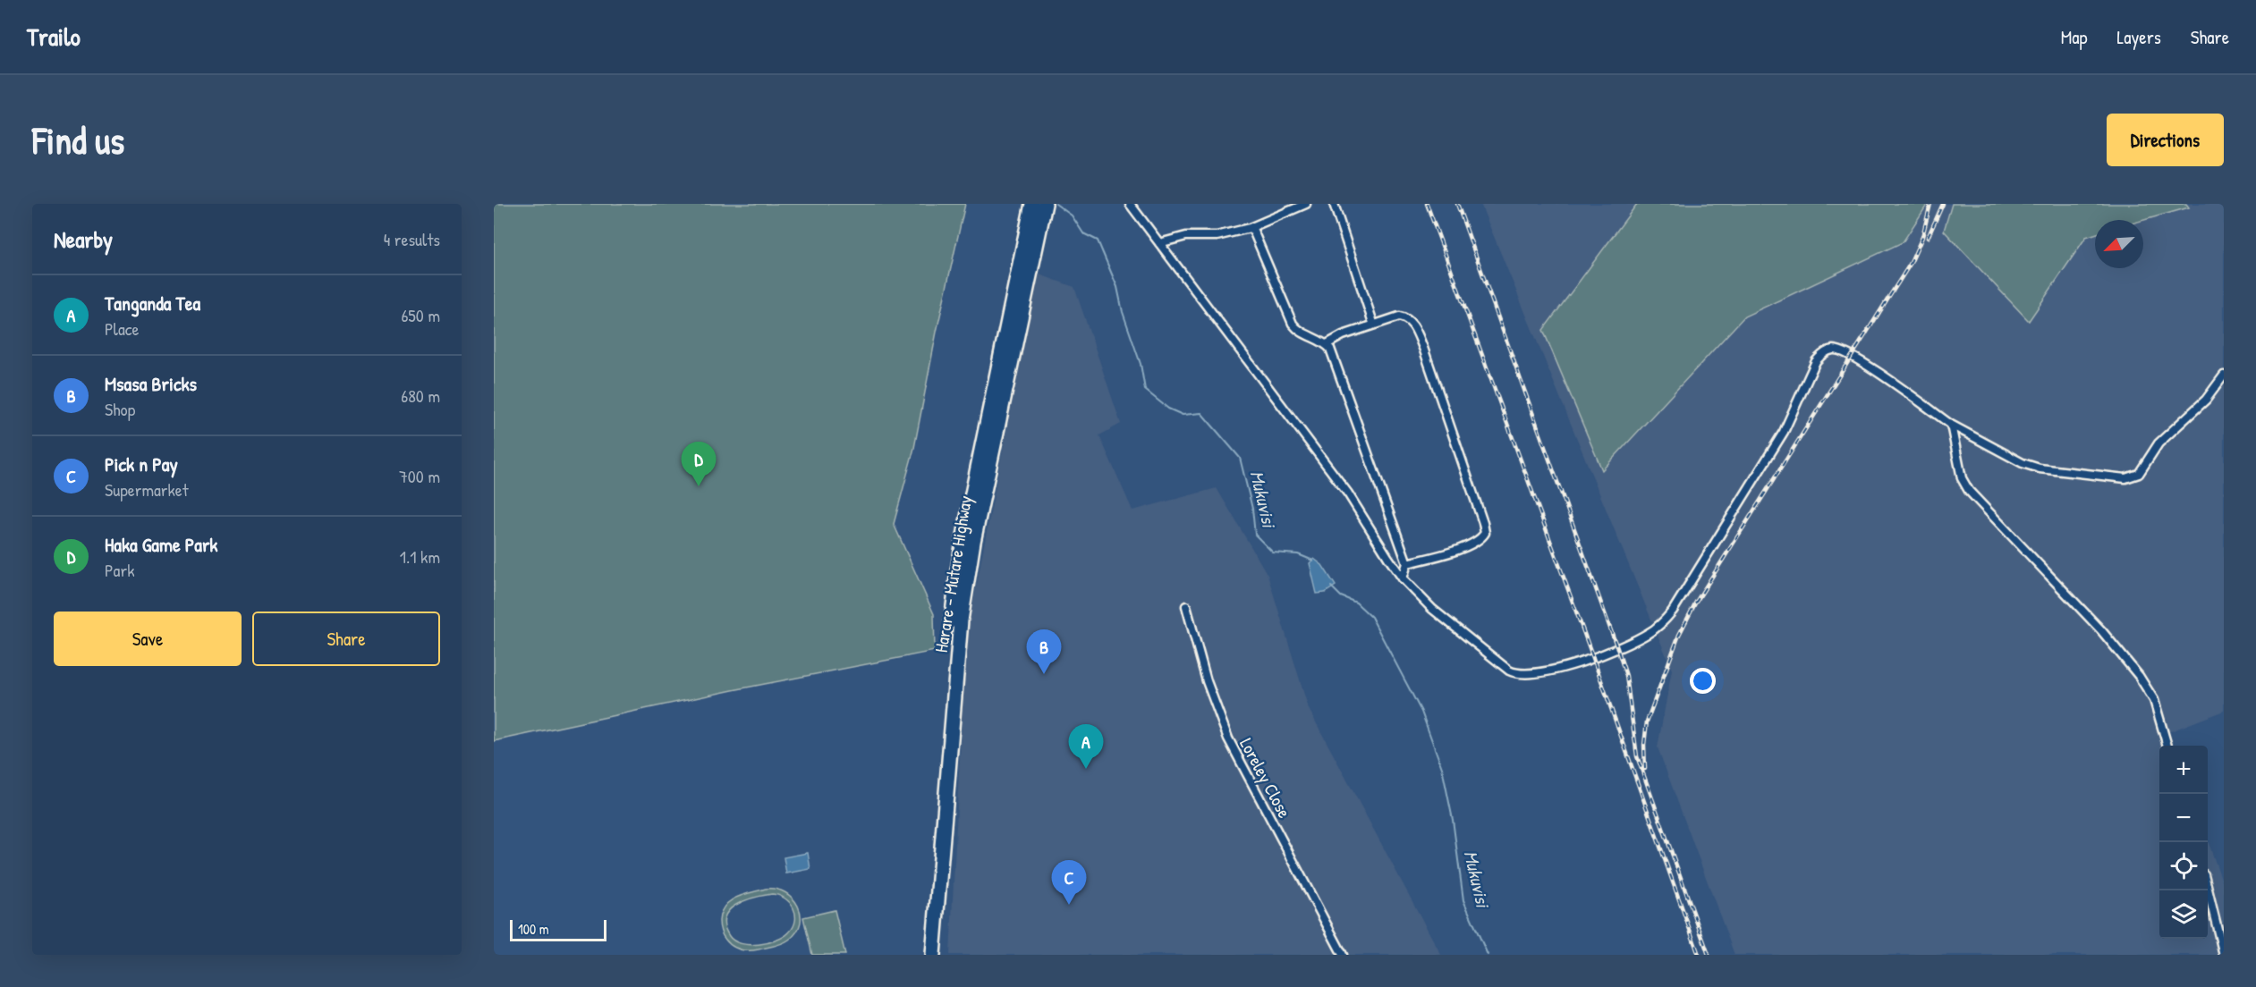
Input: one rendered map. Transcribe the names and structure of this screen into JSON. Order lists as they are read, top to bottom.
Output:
{
  "streets": {
    "highway": ["Harare - Mutare Highway"],
    "street": ["Loreley Close"]
  },
  "water": ["Mukuvisi"],
  "scale_bar": "100 m",
  "north": "bottom left",
  "page": {
    "header": "Trailo",
    "nav": ["Map", "Layers", "Share"],
    "buttons": [
      "Directions",
      ["Save", "Share"]
    ],
    "title": "Find us",
    "heading": ["Nearby", "4 results"],
    "list": [
      {
        "mark": "A",
        "name": "Tanganda Tea",
        "note": "Place",
        "value": "650 m"
      },
      {
        "mark": "B",
        "name": "Msasa Bricks",
        "note": "Shop",
        "value": "680 m"
      },
      {
        "mark": "C",
        "name": "Pick n Pay",
        "note": "Supermarket",
        "value": "700 m"
      },
      {
        "mark": "D",
        "name": "Haka Game Park",
        "note": "Park",
        "value": "1.1 km"
      }
    ],
    "pins": [
      "D",
      "B",
      "A",
      "C"
    ],
    "map_buttons": ["+", "−"],
    "scale": "100 m"
  }
}
